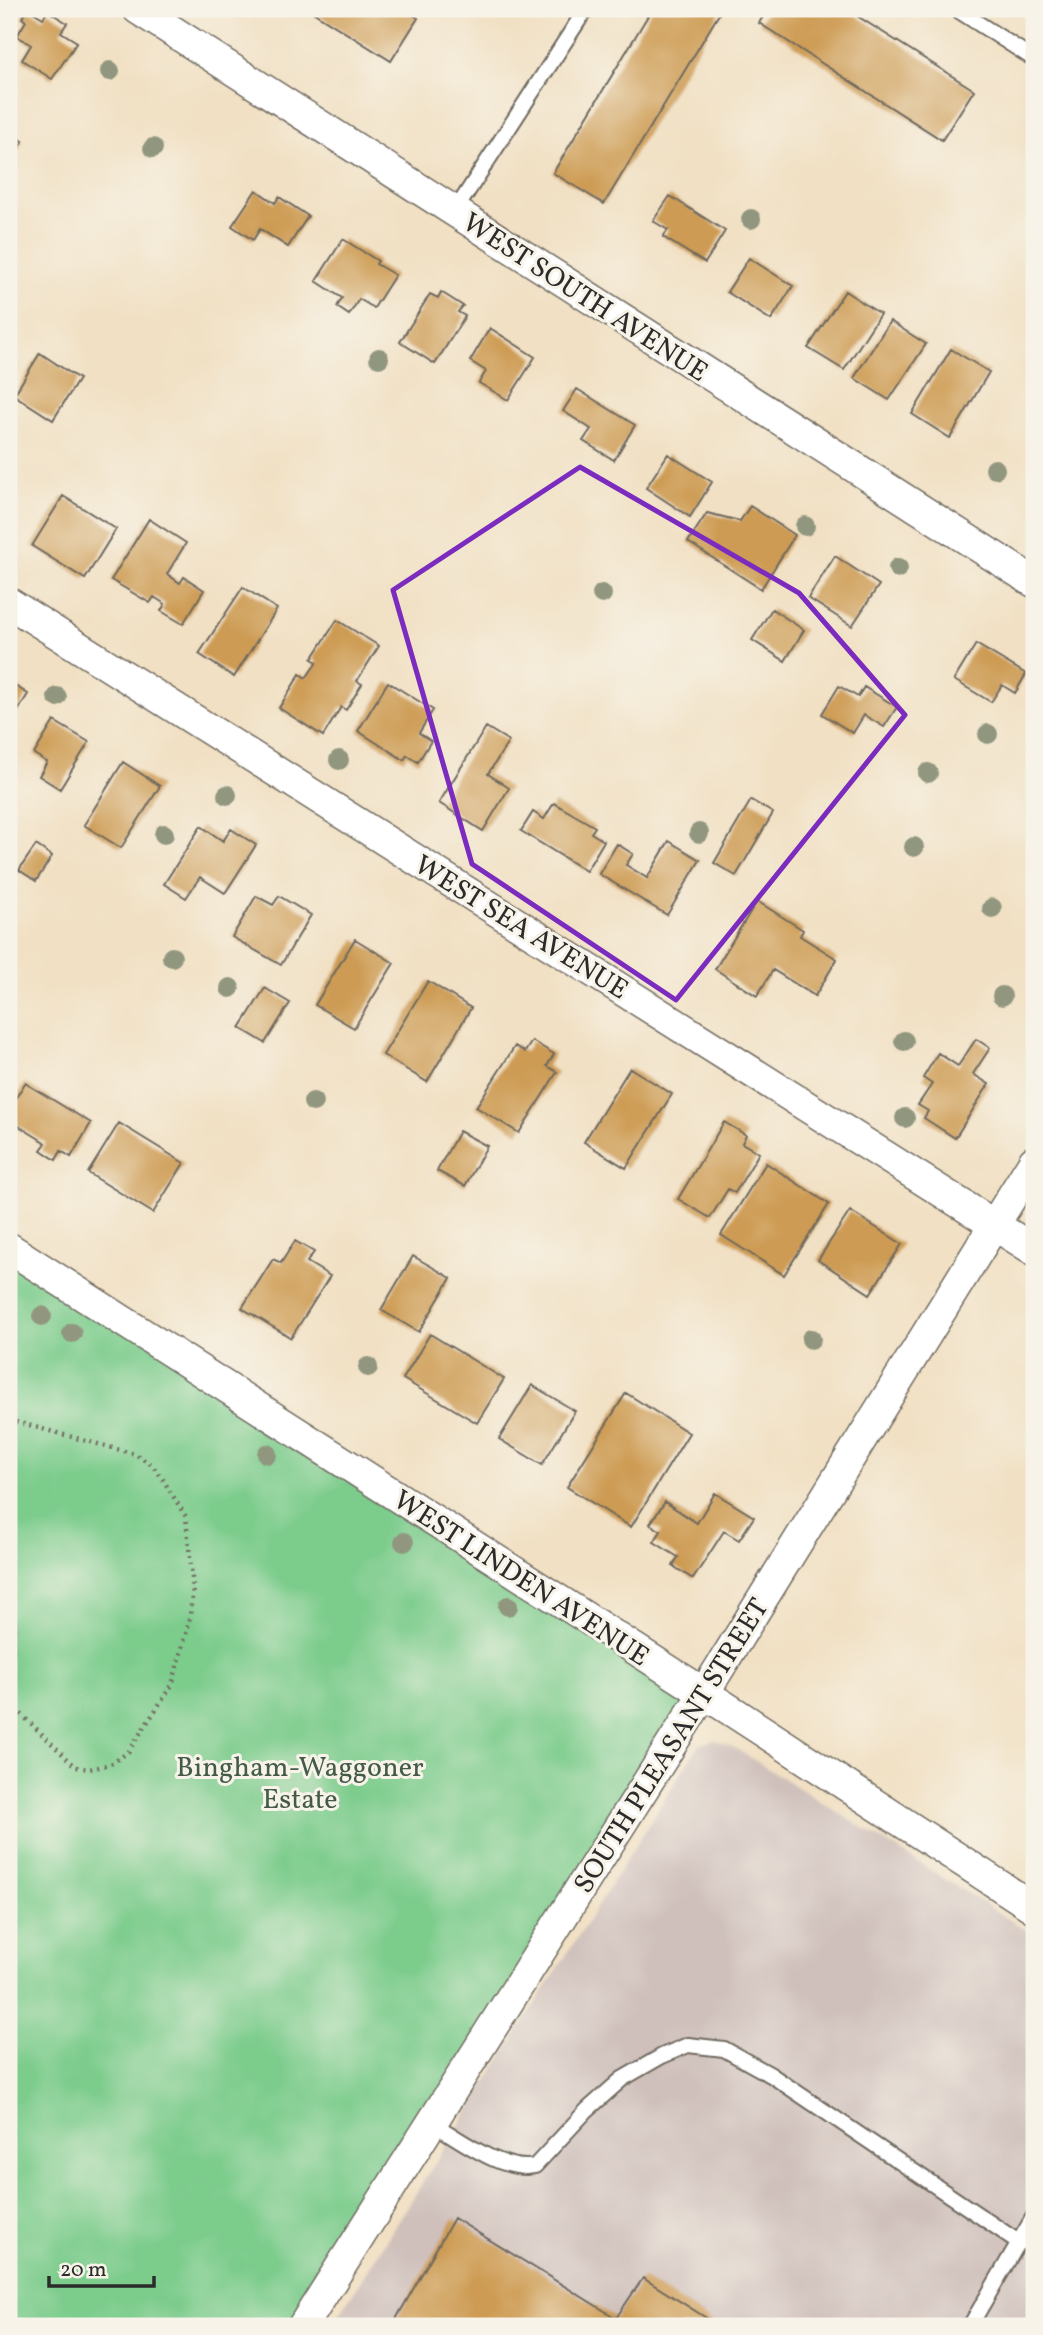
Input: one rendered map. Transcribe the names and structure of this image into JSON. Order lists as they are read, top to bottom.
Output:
{
  "streets": {
    "street": [
      "WEST SOUTH AVENUE",
      "WEST SEA AVENUE",
      "WEST LINDEN AVENUE",
      "SOUTH PLEASANT STREET"
    ]
  },
  "crossings": [
    ["WEST SEA AVENUE", "SOUTH PLEASANT STREET"],
    ["WEST LINDEN AVENUE", "SOUTH PLEASANT STREET"]
  ],
  "parks": ["Bingham-Waggoner Estate"],
  "scale_bar": "20 m"
}
